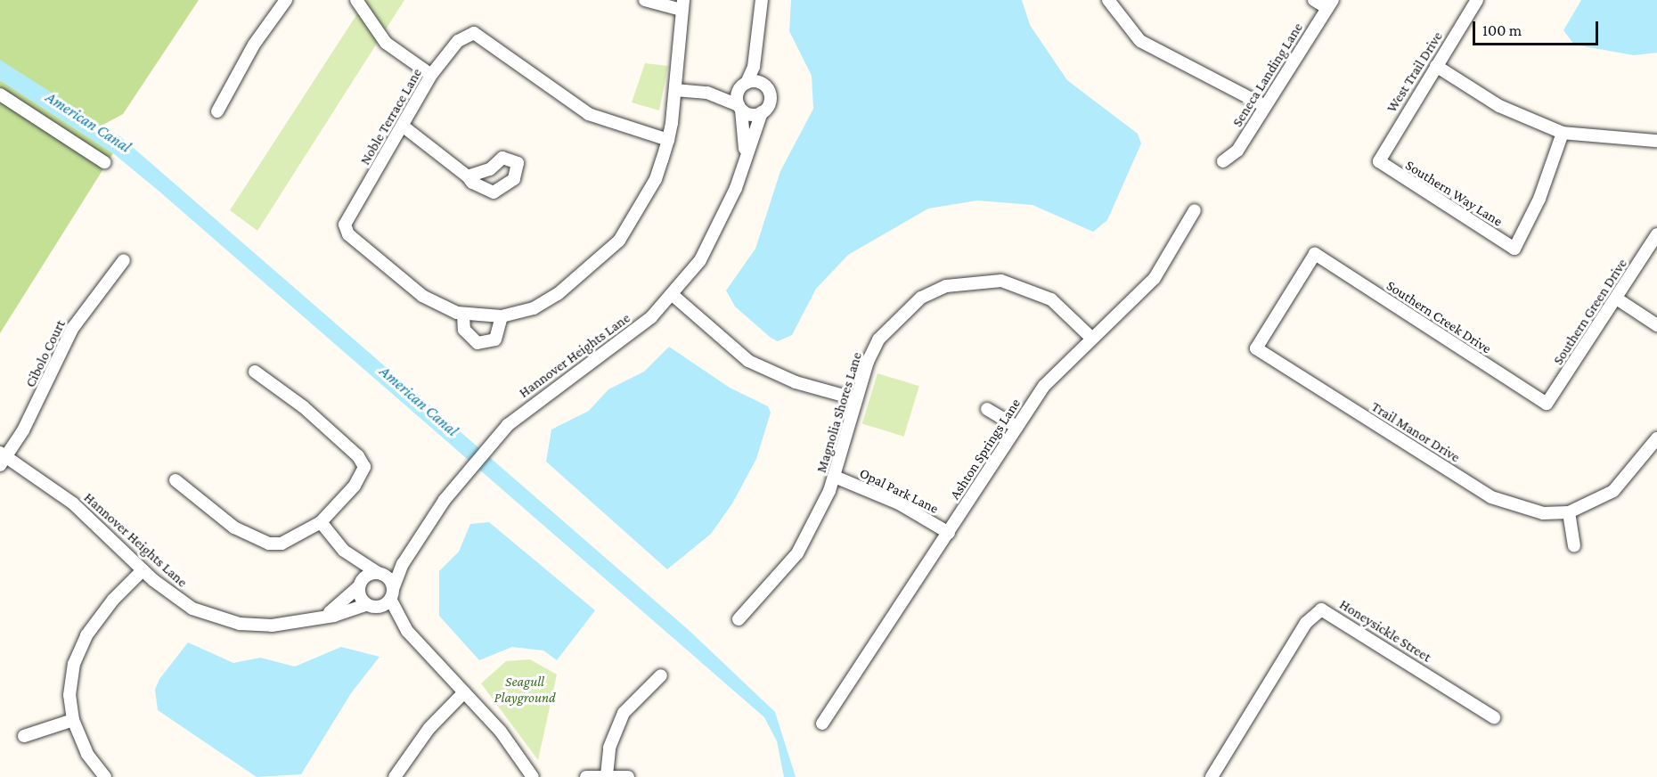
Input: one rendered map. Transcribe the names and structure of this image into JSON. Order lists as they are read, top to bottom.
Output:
{
  "streets": {
    "street": [
      "West Trail Drive",
      "Seneca Landing Lane",
      "Noble Terrace Lane",
      "Southern Way Lane",
      "Southern Green Drive",
      "Southern Creek Drive",
      "Cibolo Court",
      "Hannover Heights Lane",
      "Magnolia Shores Lane",
      "Trail Manor Drive",
      "Ashton Springs Lane",
      "Opal Park Lane",
      "Honeysickle Street"
    ]
  },
  "crossings": [
    ["West Trail Drive", "Southern Way Lane"],
    ["Southern Green Drive", "Southern Creek Drive"],
    ["Southern Creek Drive", "Trail Manor Drive"],
    ["Cibolo Court", "Hannover Heights Lane"],
    ["Magnolia Shores Lane", "Ashton Springs Lane"],
    ["Magnolia Shores Lane", "Opal Park Lane"],
    ["Ashton Springs Lane", "Opal Park Lane"]
  ],
  "water": ["American Canal"],
  "parks": ["Seagull Playground"],
  "scale_bar": "100 m"
}
